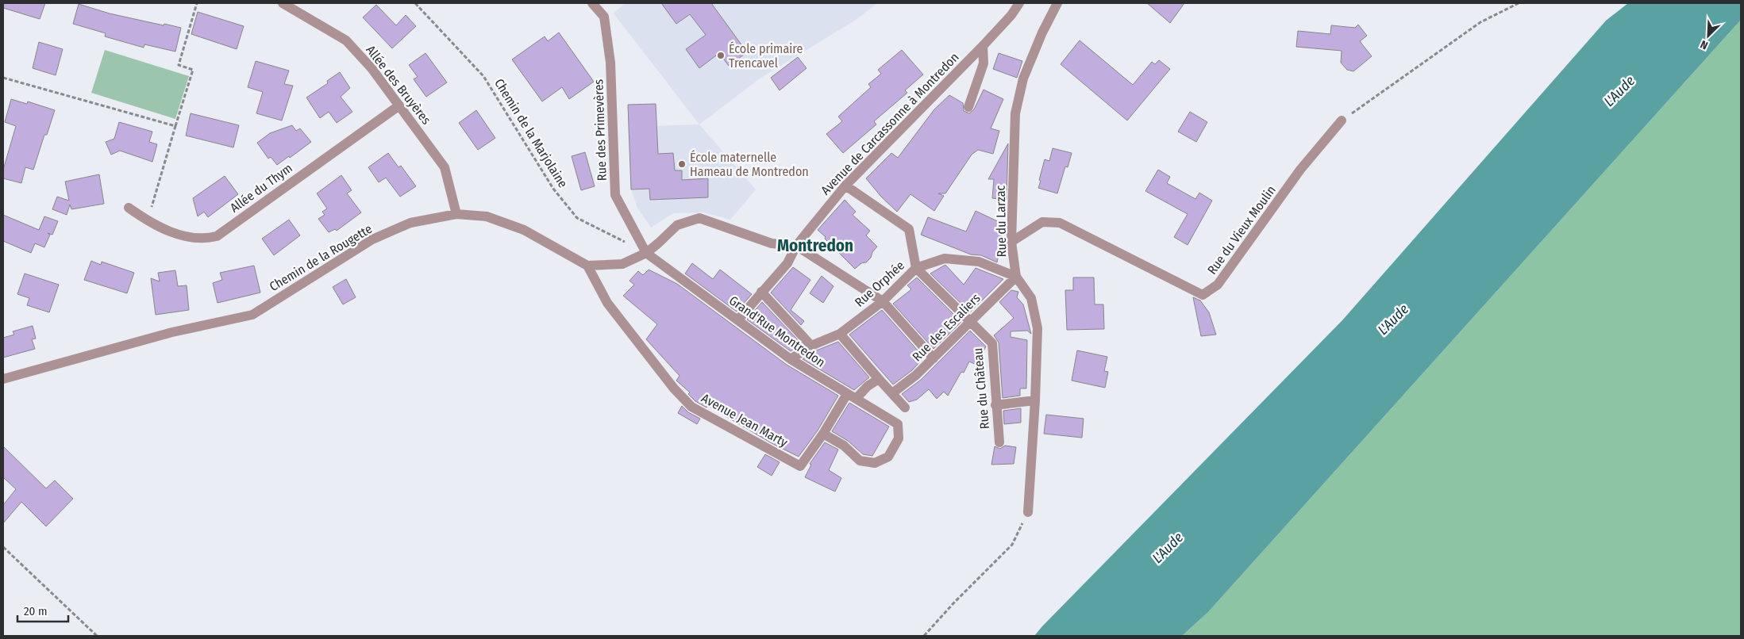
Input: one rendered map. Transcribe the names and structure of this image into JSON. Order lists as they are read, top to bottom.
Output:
{
  "streets": {
    "street": [
      "Allée des Bruyères",
      "Avenue de Carcassonne à Montredon",
      "Rue des Primevères",
      "Allée du Thym",
      "Rue du Larzac",
      "Rue du Vieux Moulin",
      "Chemin de la Rougette",
      "Rue Orphée",
      "Rue des Escaliers",
      "Grand'Rue Montredon",
      "Rue du Château",
      "Avenue Jean Marty"
    ],
    "path": ["Chemin de la Marjolaine"]
  },
  "crossings": [
    ["Allée des Bruyères", "Allée du Thym"],
    ["Allée des Bruyères", "Chemin de la Rougette"],
    ["Avenue de Carcassonne à Montredon", "Grand'Rue Montredon"],
    ["Rue des Primevères", "Grand'Rue Montredon"],
    ["Rue du Larzac", "Rue du Vieux Moulin"],
    ["Rue du Larzac", "Rue Orphée"],
    ["Rue du Larzac", "Rue des Escaliers"],
    ["Chemin de la Rougette", "Avenue Jean Marty"],
    ["Rue Orphée", "Rue des Escaliers"],
    ["Rue Orphée", "Grand'Rue Montredon"],
    ["Rue Orphée", "Rue du Château"],
    ["Rue des Escaliers", "Rue du Château"],
    ["Grand'Rue Montredon", "Avenue Jean Marty"]
  ],
  "districts": ["Montredon"],
  "water": ["L'Aude"],
  "places": ["École primaire Trencavel", "École maternelle Hameau de Montredon"],
  "scale_bar": "20 m",
  "north": "bottom left"
}
